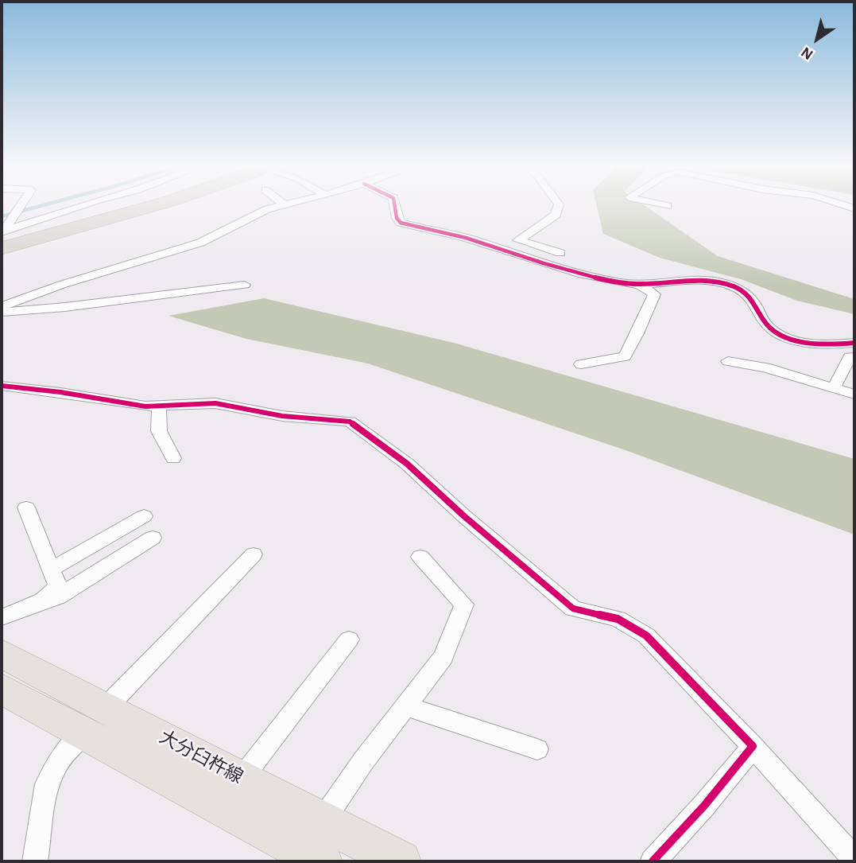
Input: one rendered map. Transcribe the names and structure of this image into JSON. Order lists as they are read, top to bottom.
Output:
{
  "north": "bottom left"
}
